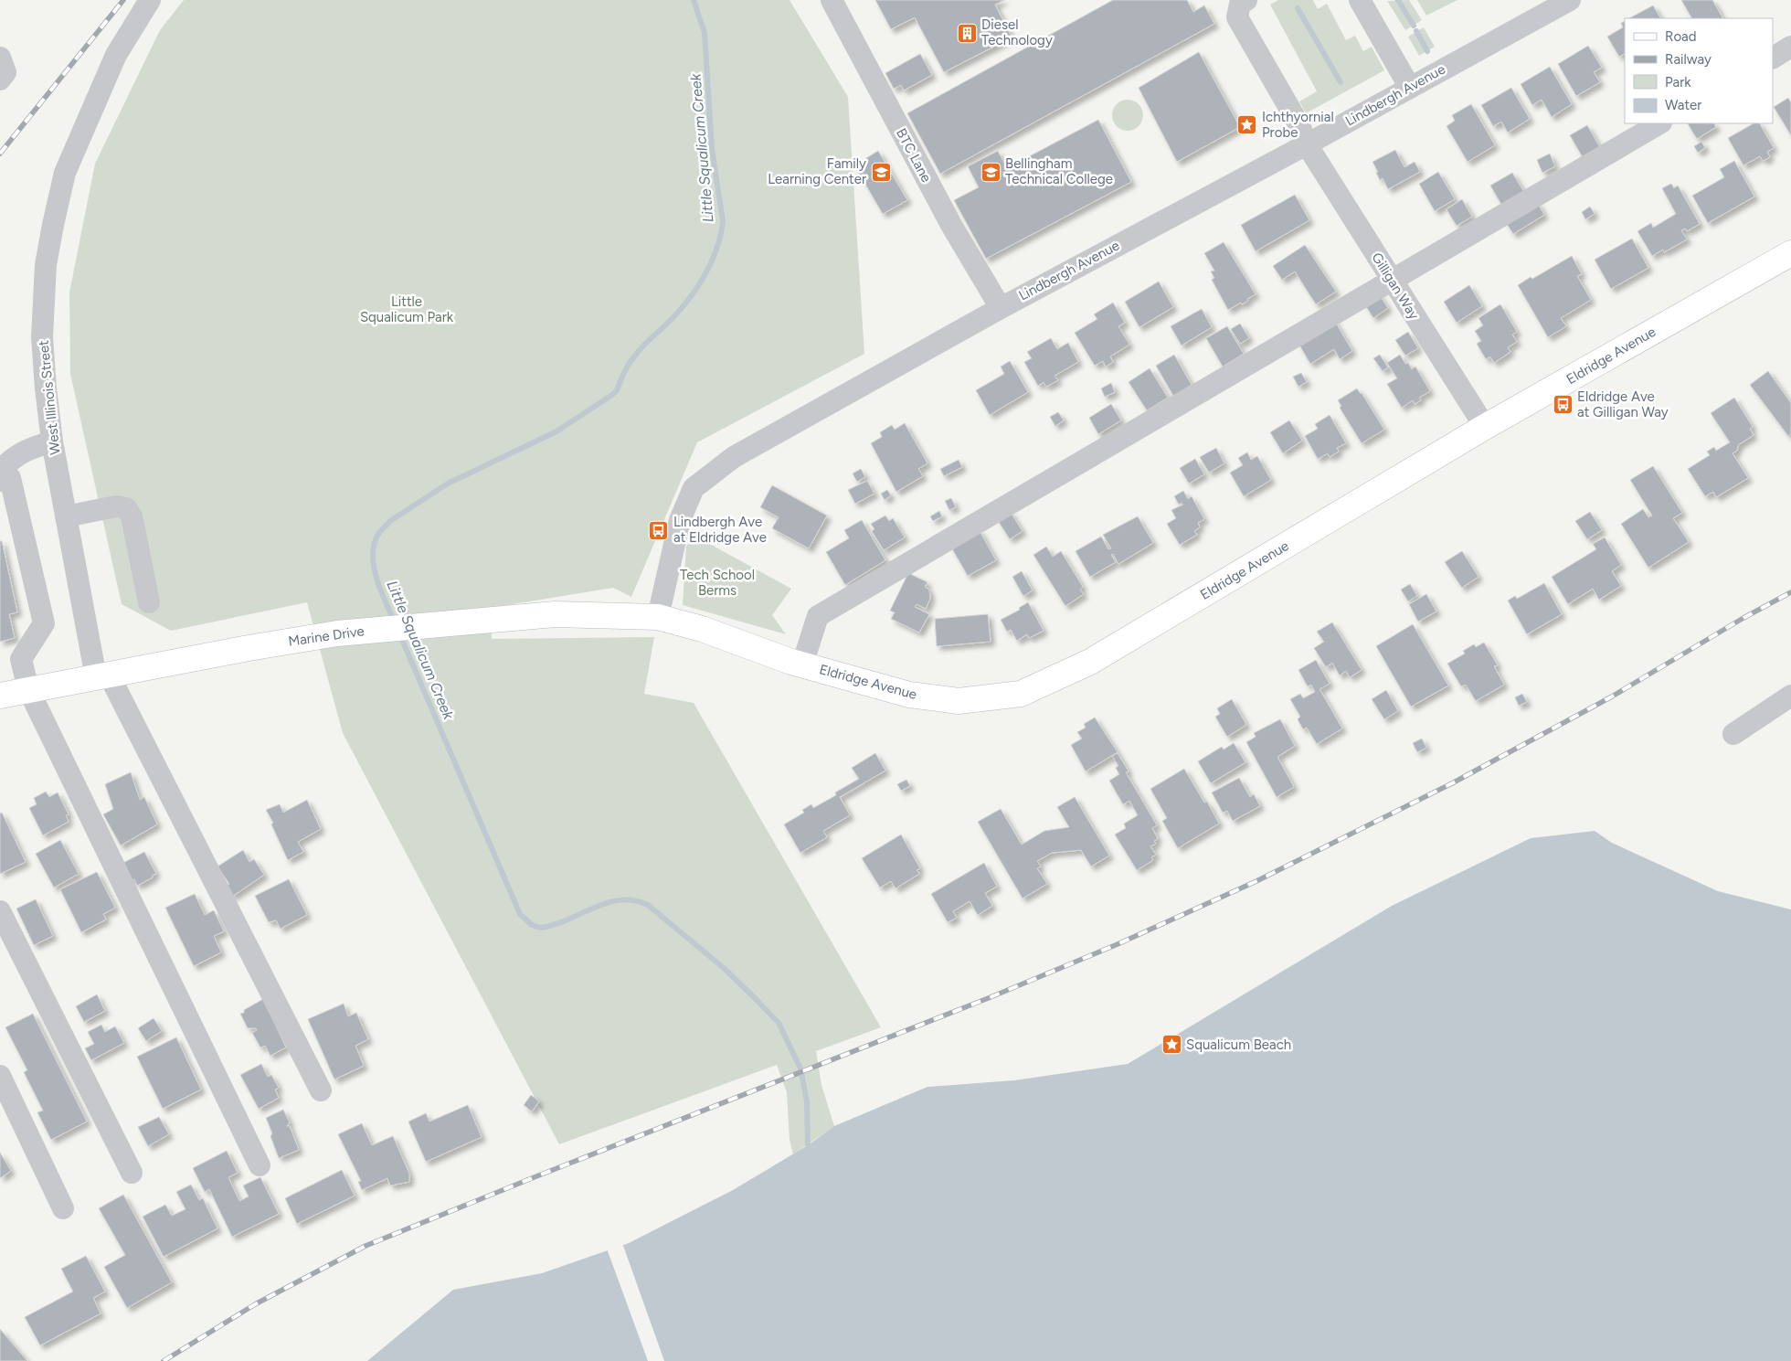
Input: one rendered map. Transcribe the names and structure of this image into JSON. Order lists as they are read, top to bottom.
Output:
{
  "streets": {
    "main road": ["Eldridge Avenue", "Marine Drive"],
    "street": [
      "Lindbergh Avenue",
      "BTC Lane",
      "Gilligan Way",
      "West Illinois Street"
    ]
  },
  "crossings": [
    ["Lindbergh Avenue", "BTC Lane"],
    ["Lindbergh Avenue", "Gilligan Way"],
    ["Lindbergh Avenue", "Eldridge Avenue"],
    ["Lindbergh Avenue", "Marine Drive"],
    ["Gilligan Way", "Eldridge Avenue"],
    ["Eldridge Avenue", "Marine Drive"],
    ["West Illinois Street", "Marine Drive"]
  ],
  "water": ["Little Squalicum Creek"],
  "parks": ["Little Squalicum Park", "Tech School Berms"],
  "places": {
    "building": ["Diesel Technology"],
    "place": ["Ichthyornial Probe", "Squalicum Beach"],
    "school or university": ["Family Learning Center", "Bellingham Technical College"],
    "bus stop": ["Eldridge Ave at Gilligan Way", "Lindbergh Ave at Eldridge Ave"]
  },
  "legend": [
    "Road",
    "Railway",
    "Park",
    "Water"
  ]
}
